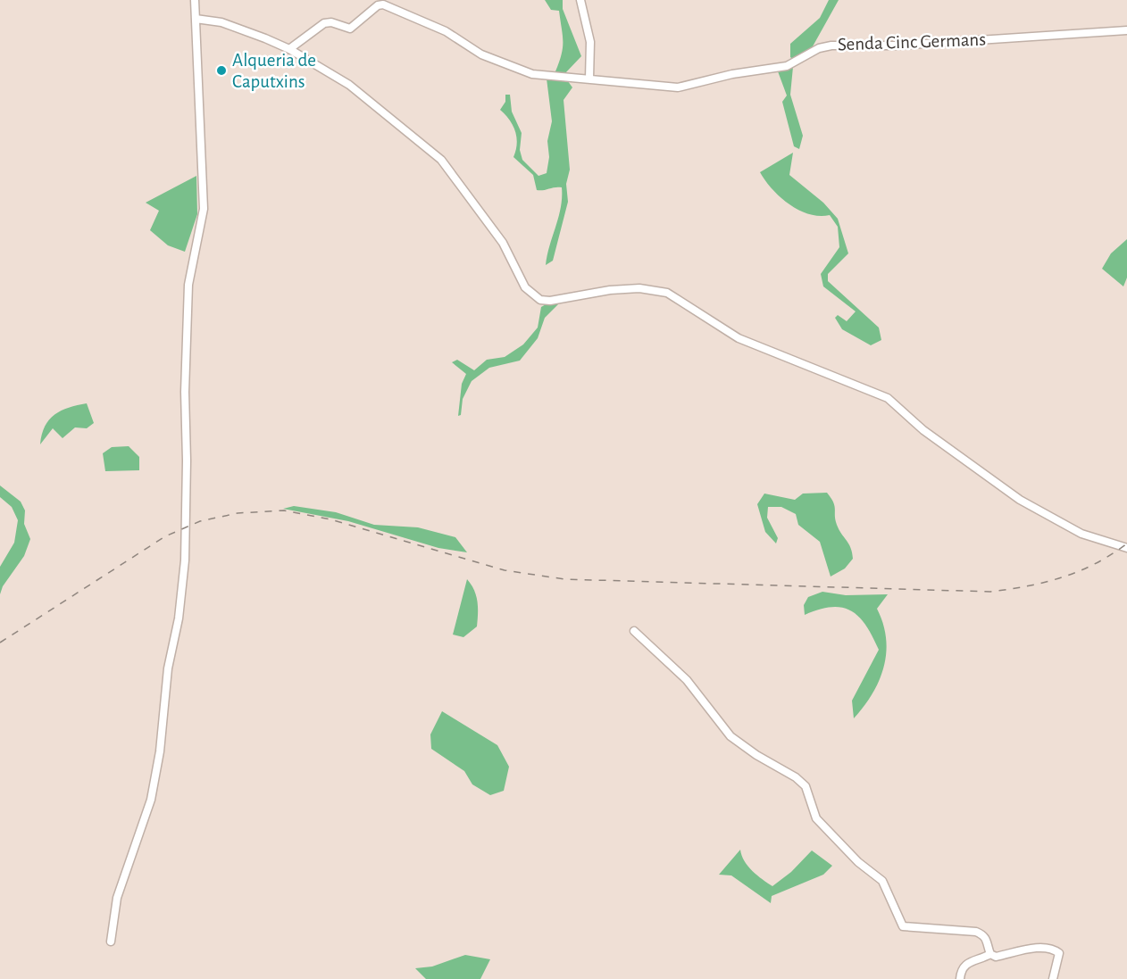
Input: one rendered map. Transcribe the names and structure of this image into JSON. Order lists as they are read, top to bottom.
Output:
{
  "streets": {
    "street": ["Senda Cinc Germans"]
  },
  "places": ["Alqueria de Caputxins"]
}
